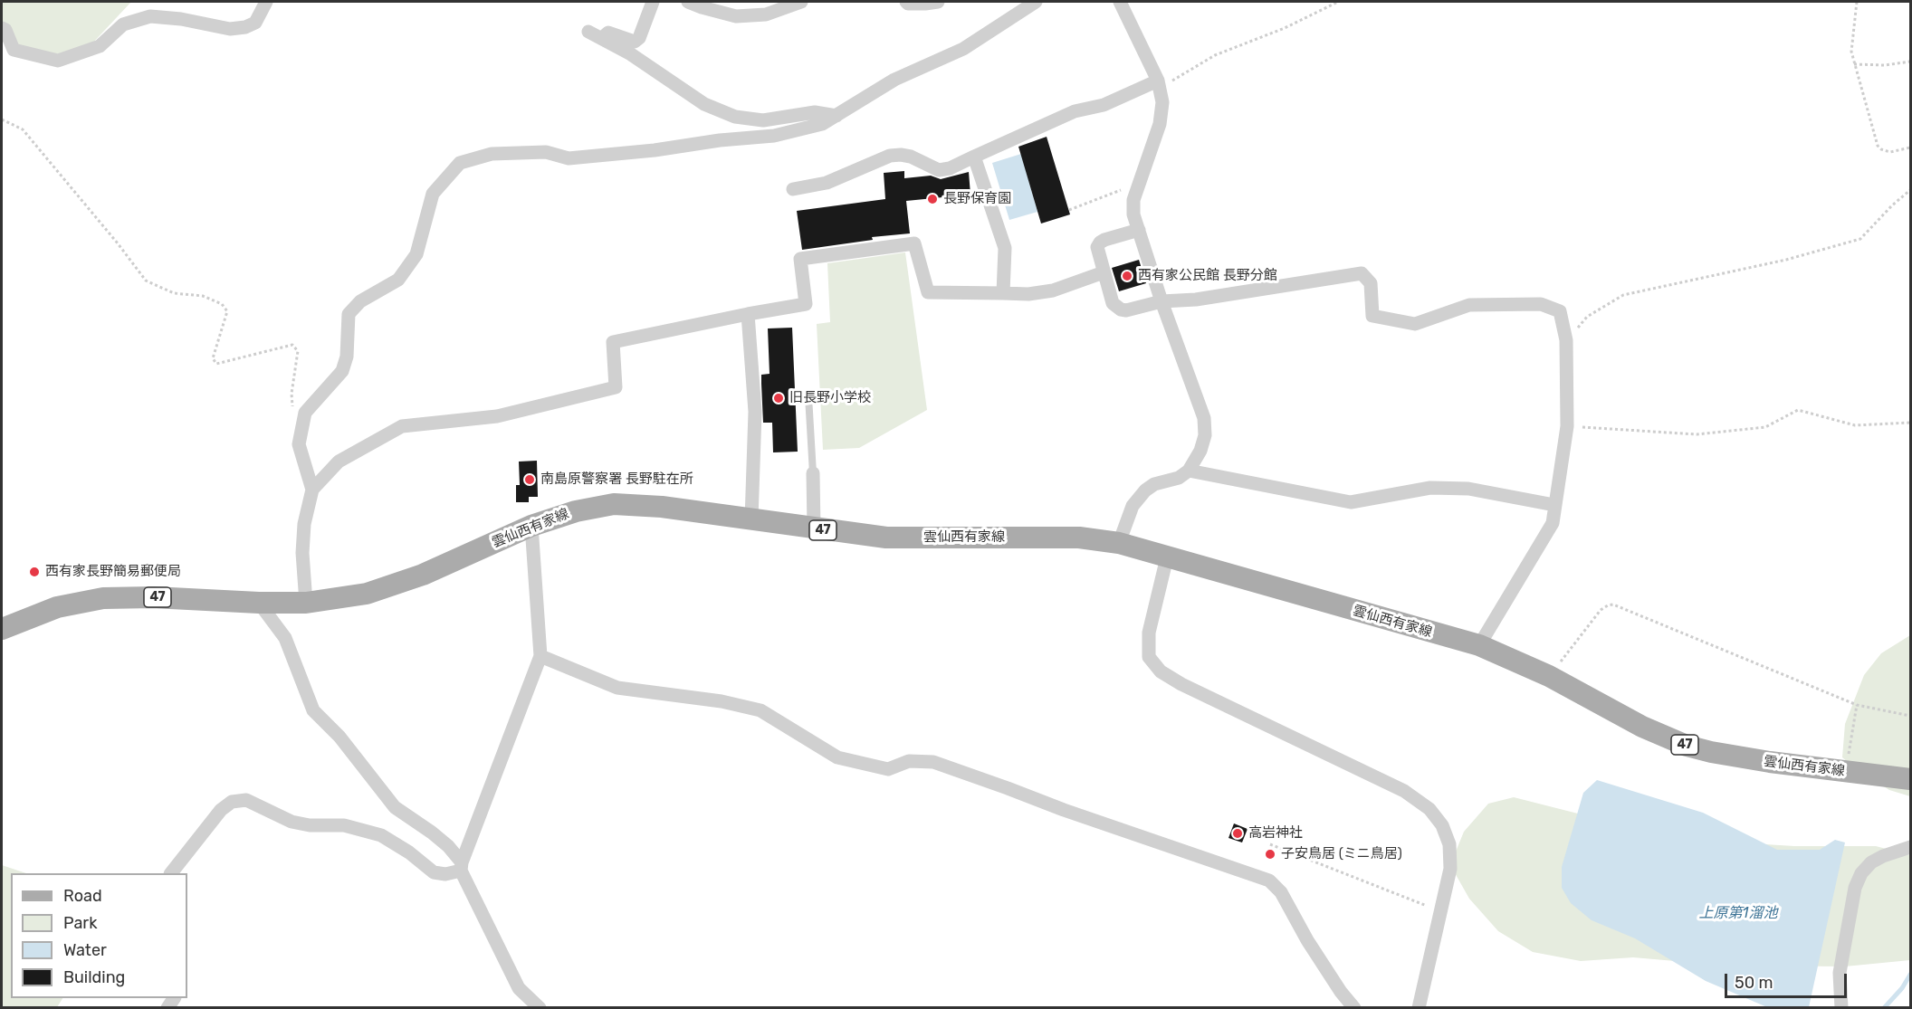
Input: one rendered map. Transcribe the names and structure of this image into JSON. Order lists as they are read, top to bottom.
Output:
{
  "streets": {
    "main road": ["雲仙西有家線", "47"]
  },
  "water": ["上原第1溜池"],
  "places": [
    "長野保育園",
    "西有家公民館 長野分館",
    "旧長野小学校",
    "南島原警察署 長野駐在所",
    "西有家長野簡易郵便局",
    "高岩神社",
    "子安鳥居 (ミニ鳥居)"
  ],
  "legend": [
    "Road",
    "Park",
    "Water",
    "Building"
  ],
  "scale_bar": "50 m"
}
